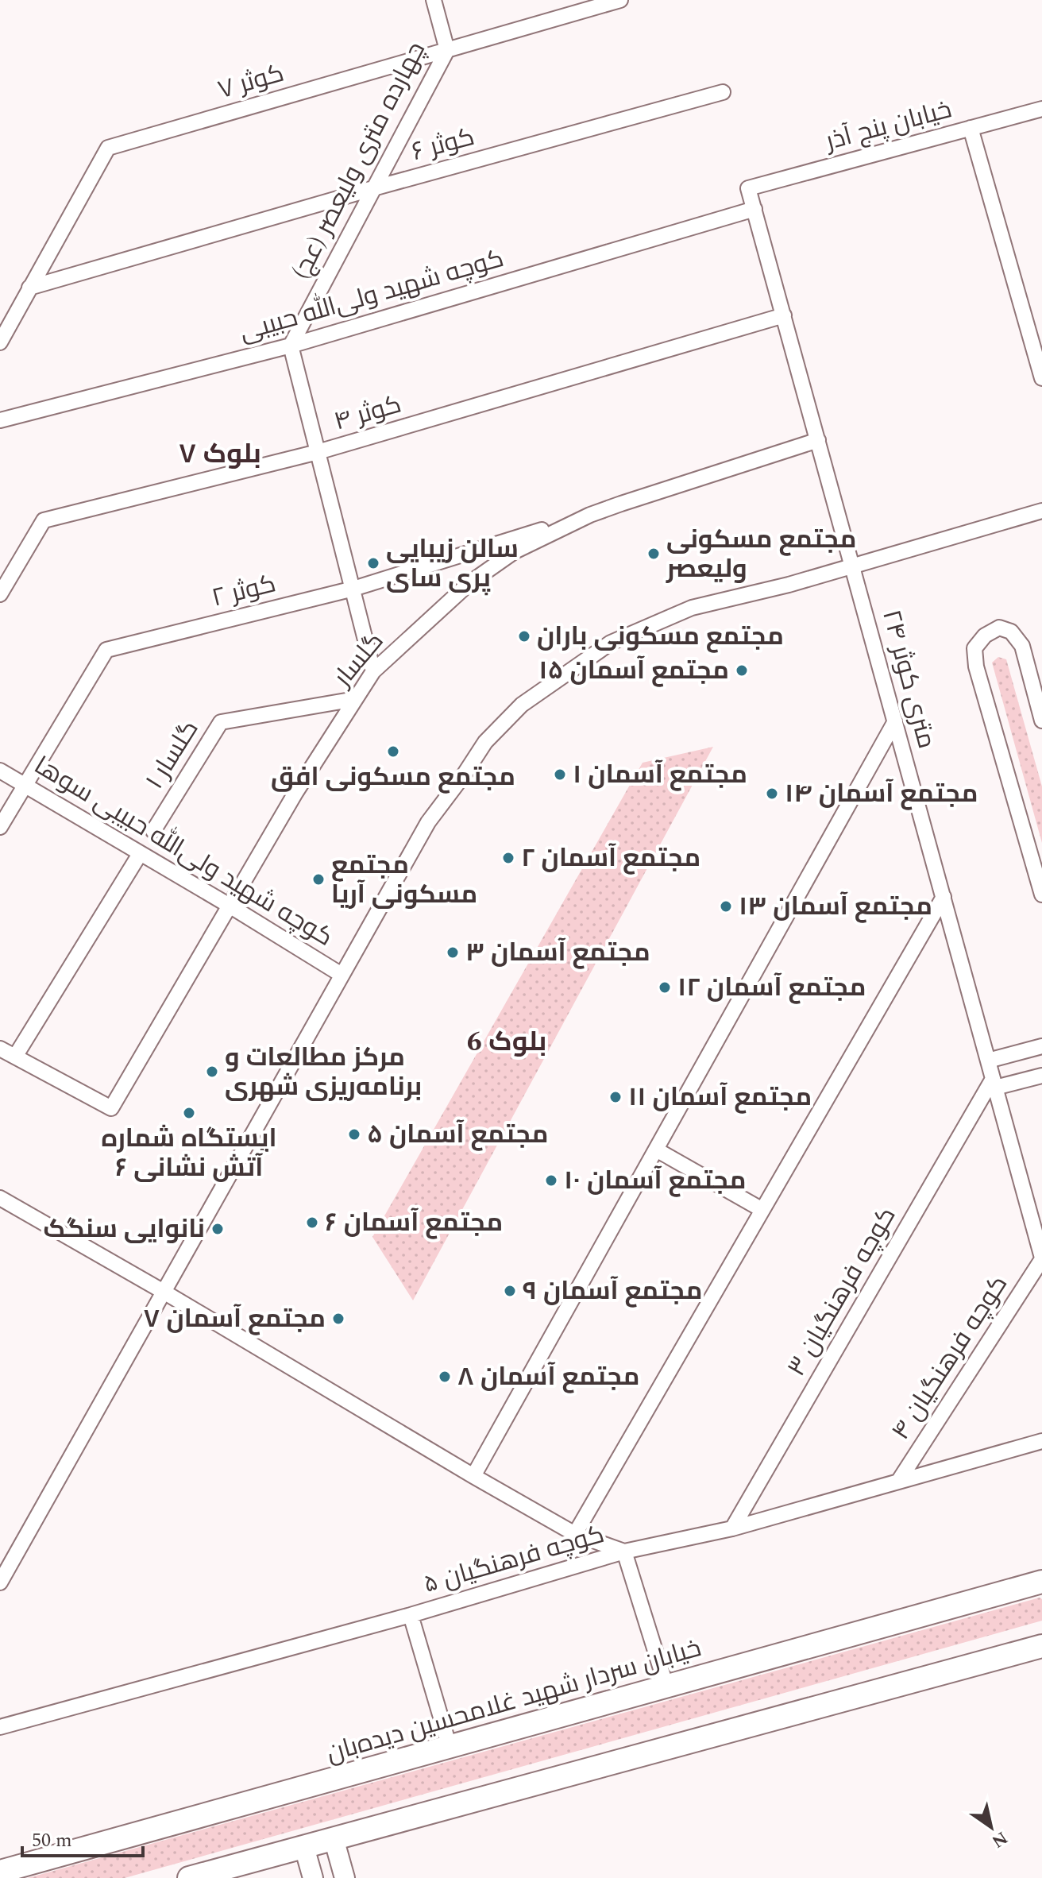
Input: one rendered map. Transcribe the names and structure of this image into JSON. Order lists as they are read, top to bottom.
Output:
{
  "streets": {
    "main road": ["خیابان سردار شهید غلامحسین دیده‌بان"],
    "street": [
      "کوثر ۷",
      "خیابان پنج آذر",
      "کوثر ۶",
      "چهارده متری ولیعصر (عج)",
      "کوچه شهید ولی‌الله حبیبی",
      "کوثر ۴",
      "کوثر ۲",
      "گلسار",
      "۲۴ متری کوثر",
      "گلسار ۱",
      "کوچه شهید ولی‌الله حبیبی سوها",
      "کوچه فرهنگیان ۳",
      "کوچه فرهنگیان ۴",
      "کوچه فرهنگیان ۵"
    ]
  },
  "crossings": [
    ["کوثر ۷", "کوثر ۶"],
    ["کوثر ۷", "چهارده متری ولیعصر (عج)"],
    ["خیابان پنج آذر", "۲۴ متری کوثر"],
    ["کوثر ۶", "چهارده متری ولیعصر (عج)"],
    ["چهارده متری ولیعصر (عج)", "کوچه شهید ولی‌الله حبیبی"],
    ["کوچه شهید ولی‌الله حبیبی", "۲۴ متری کوثر"],
    ["کوثر ۴", "۲۴ متری کوثر"],
    ["کوثر ۲", "گلسار"],
    ["کوثر ۲", "کوچه شهید ولی‌الله حبیبی سوها"],
    ["گلسار", "۲۴ متری کوثر"],
    ["گلسار", "گلسار ۱"],
    ["گلسار", "کوچه شهید ولی‌الله حبیبی سوها"],
    ["۲۴ متری کوثر", "کوچه فرهنگیان ۳"],
    ["۲۴ متری کوثر", "کوچه فرهنگیان ۴"],
    ["کوچه فرهنگیان ۳", "کوچه فرهنگیان ۵"],
    ["کوچه فرهنگیان ۴", "کوچه فرهنگیان ۵"]
  ],
  "districts": ["بلوک ۷", "بلوک 6"],
  "places": [
    "مجتمع مسکونی ولیعصر",
    "سالن زیبایی پری سای",
    "مجتمع مسکونی باران",
    "مجتمع آسمان ۱۵",
    "مجتمع مسکونی افق",
    "مجتمع آسمان ۱",
    "مجتمع آسمان ۱۴",
    "مجتمع آسمان ۲",
    "مجتمع مسکونی آریا",
    "مجتمع آسمان ۱۳",
    "مجتمع آسمان ۳",
    "مجتمع آسمان ۱۲",
    "مرکز مطالعات و برنامه‌ریزی شهری",
    "مجتمع آسمان ۱۱",
    "ایستگاه شماره ۶ آتش نشانی",
    "مجتمع آسمان ۵",
    "مجتمع آسمان ۱۰",
    "مجتمع آسمان ۶",
    "نانوایی سنگک",
    "مجتمع آسمان ۹",
    "مجتمع آسمان ۷",
    "مجتمع آسمان ۸"
  ],
  "scale_bar": "50 m",
  "north": "bottom right"
}
